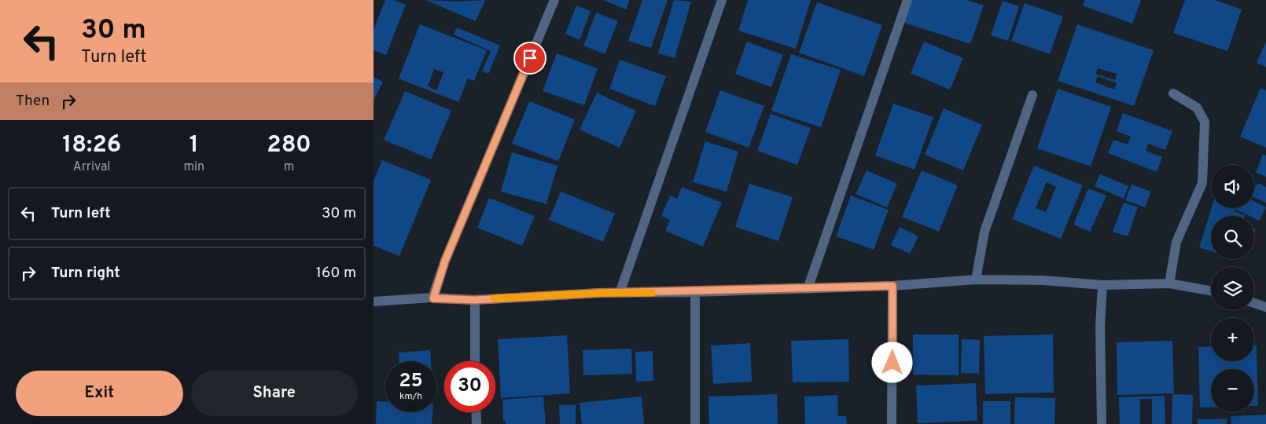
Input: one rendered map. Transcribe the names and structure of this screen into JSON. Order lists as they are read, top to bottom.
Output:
{
  "page": {
    "turn": ["30 m", "Turn left"],
    "then": "Then",
    "eta": [
      "18:26",
      "Arrival",
      "1",
      "min",
      "280",
      "m"
    ],
    "map_buttons": ["+", "−"],
    "list": [
      {
        "name": "Turn left",
        "value": "30 m"
      },
      {
        "name": "Turn right",
        "value": "160 m"
      }
    ],
    "speed": "25 km/h",
    "limit": "30",
    "buttons": ["Exit", "Share"]
  }
}
